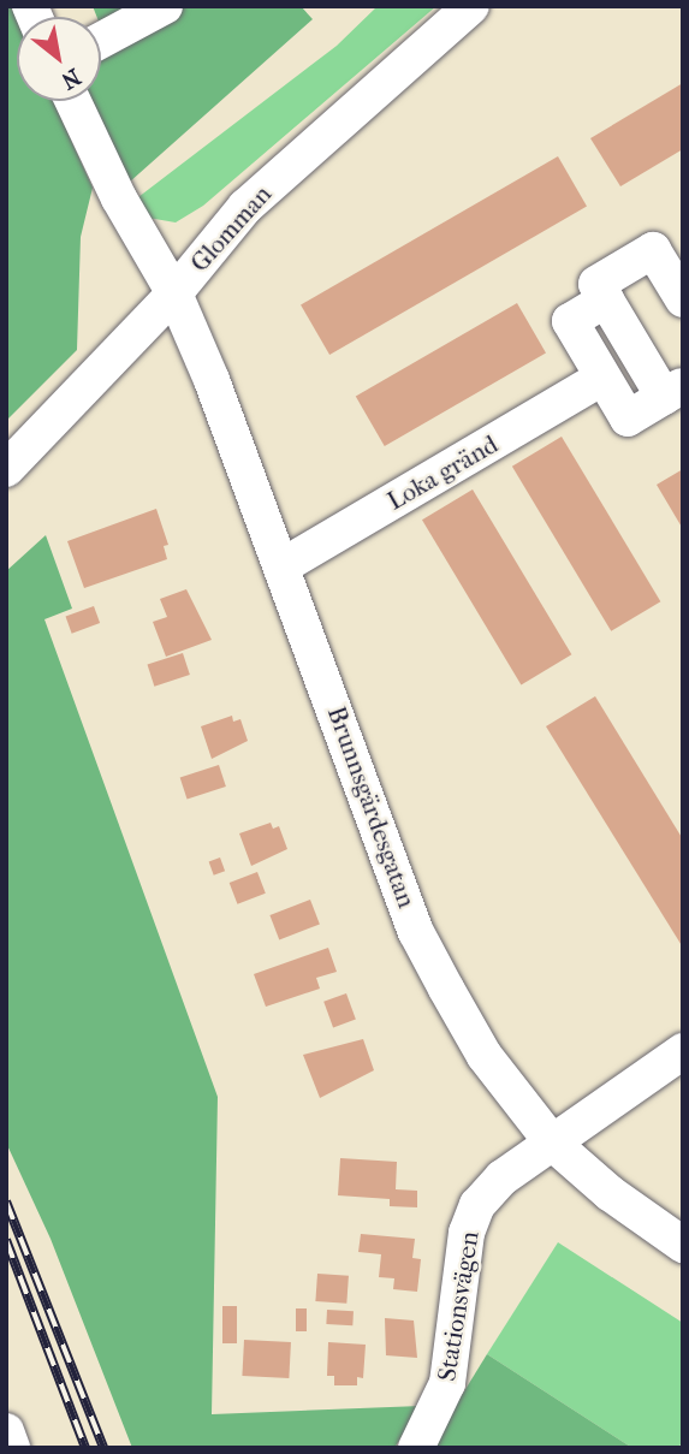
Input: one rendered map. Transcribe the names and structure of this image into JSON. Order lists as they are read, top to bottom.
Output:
{
  "streets": {
    "street": [
      "Glomman",
      "Loka gränd",
      "Brunnsgärdesgatan",
      "Stationsvägen"
    ]
  },
  "crossings": [
    ["Glomman", "Brunnsgärdesgatan"],
    ["Loka gränd", "Brunnsgärdesgatan"],
    ["Brunnsgärdesgatan", "Stationsvägen"]
  ],
  "north": "bottom right"
}
